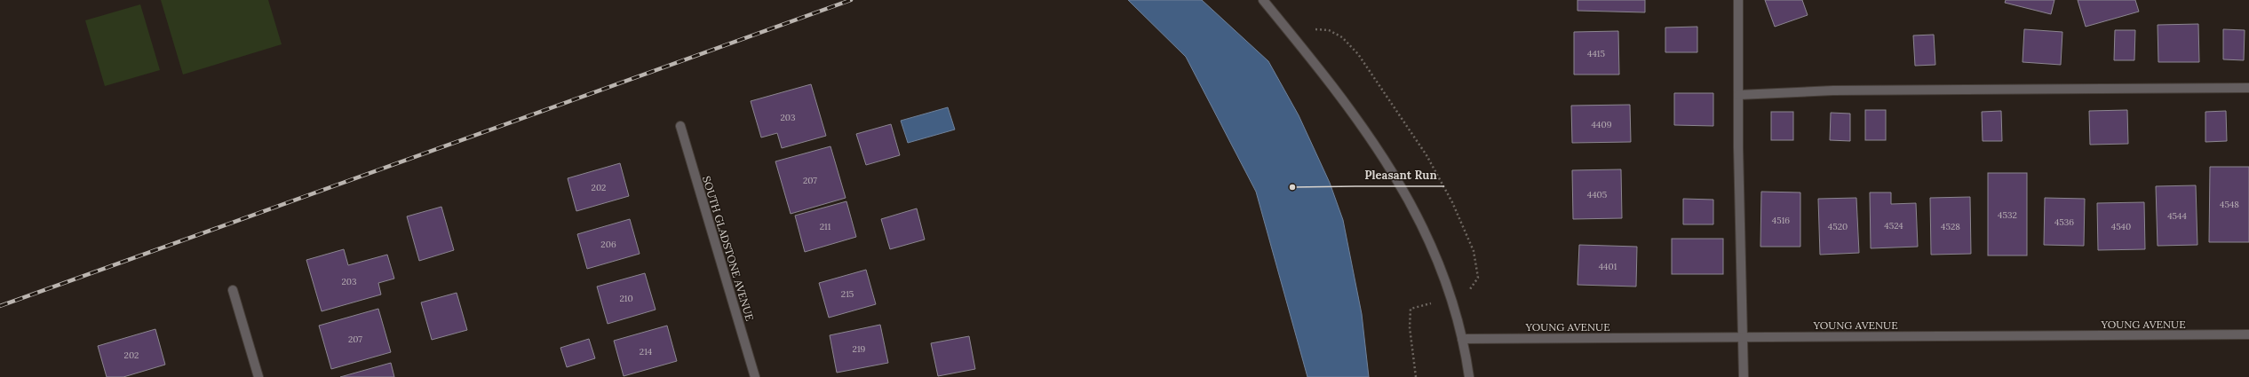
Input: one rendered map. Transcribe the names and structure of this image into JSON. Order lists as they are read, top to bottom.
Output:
{
  "streets": {
    "street": ["SOUTH GLADSTONE AVENUE", "YOUNG AVENUE"]
  },
  "places": ["Pleasant Run"],
  "house_numbers": [
    "4415",
    "203",
    "4409",
    "207",
    "202",
    "4405",
    "4548",
    "4532",
    "4544",
    "4516",
    "4536",
    "4524",
    "211",
    "4520",
    "4528",
    "4540",
    "206",
    "4401",
    "203",
    "215",
    "210",
    "207",
    "219",
    "214",
    "202"
  ]
}
